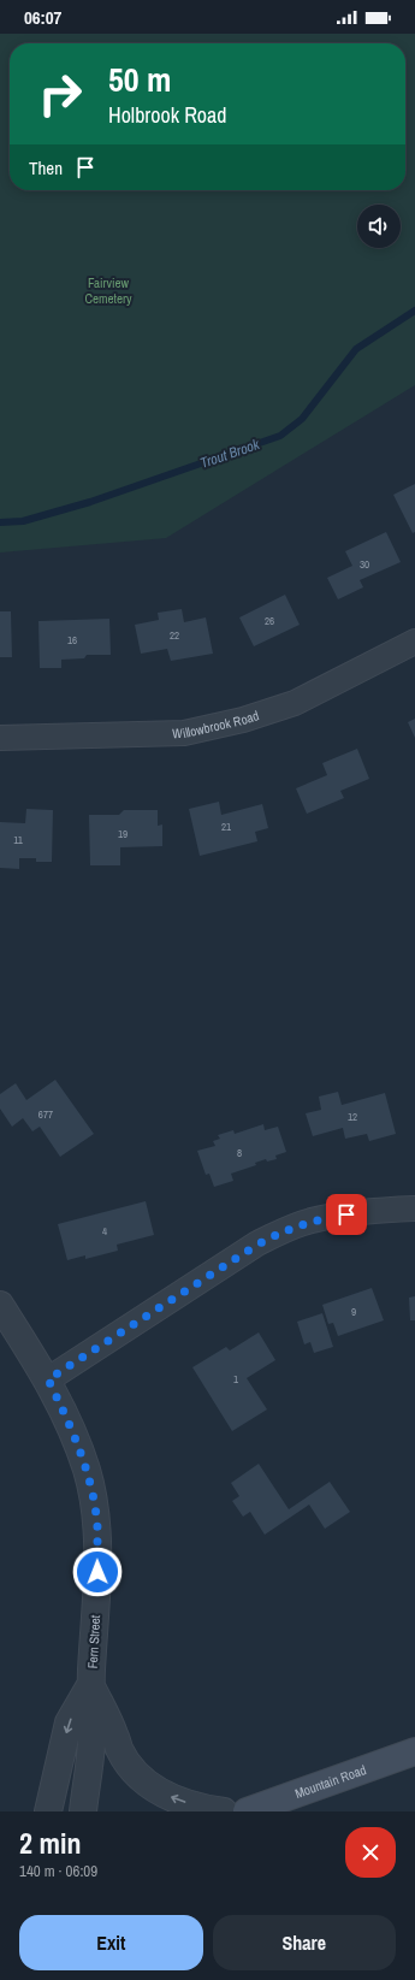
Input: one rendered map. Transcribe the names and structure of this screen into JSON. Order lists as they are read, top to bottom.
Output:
{
  "streets": {
    "main road": ["Mountain Road"],
    "street": ["Willowbrook Road", "Fern Street"]
  },
  "water": ["Trout Brook"],
  "parks": ["Fairview Cemetery"],
  "house_numbers": [
    "30",
    "26",
    "22",
    "16",
    "21",
    "19",
    "11",
    "677",
    "12",
    "8",
    "4",
    "9",
    "1"
  ],
  "page": {
    "status": "06:07",
    "turn": ["50 m", "Holbrook Road"],
    "then": "Then",
    "heading": ["2 min", "140 m · 06:09"],
    "buttons": ["Exit", "Share"]
  }
}
